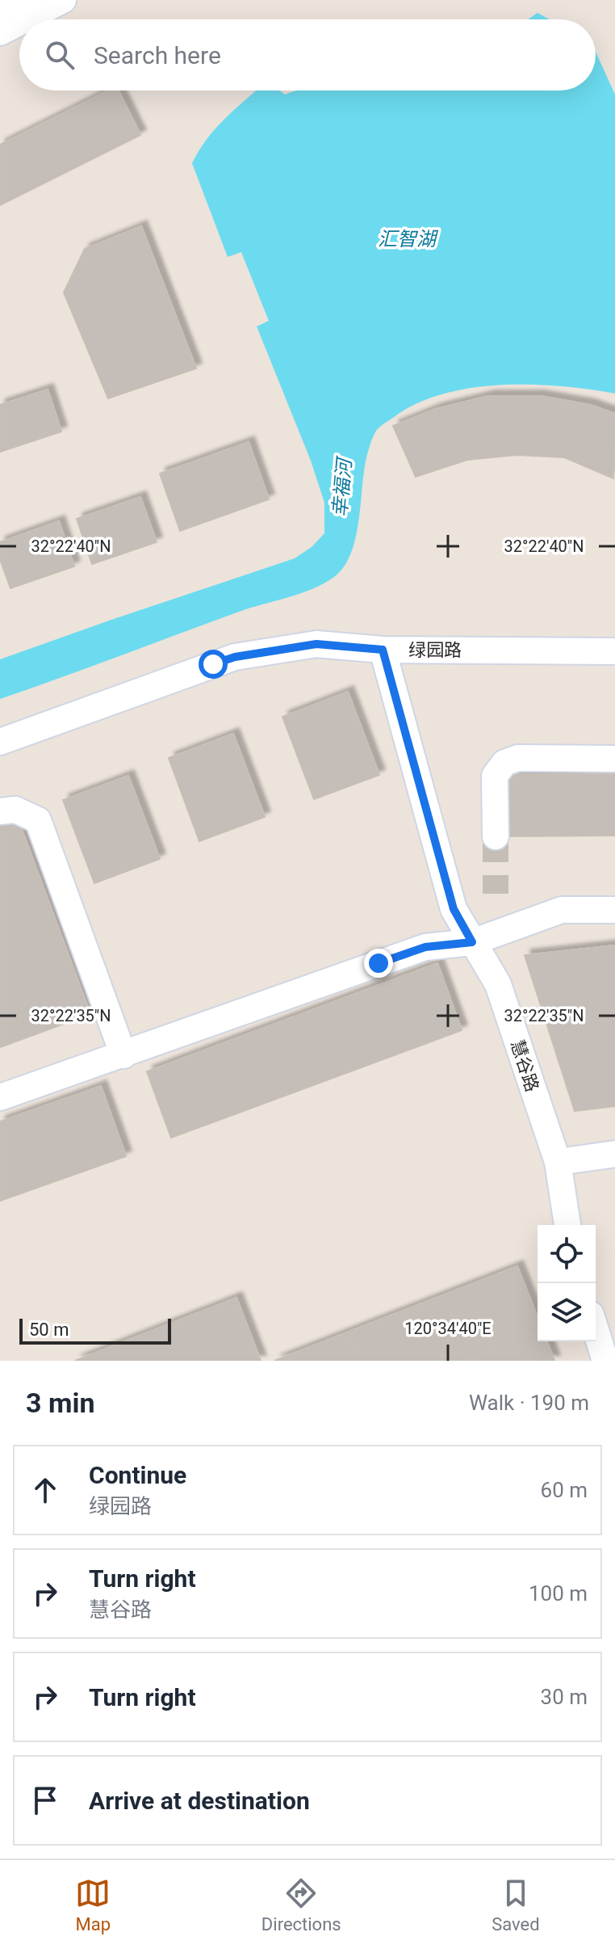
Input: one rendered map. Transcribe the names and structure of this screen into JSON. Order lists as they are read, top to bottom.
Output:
{
  "streets": {
    "street": ["绿园路", "慧谷路"]
  },
  "crossings": [
    ["绿园路", "慧谷路"]
  ],
  "water": ["汇智湖", "幸福河"],
  "scale_bar": "50 m",
  "page": {
    "search": "Search here",
    "scale": "50 m",
    "heading": ["3 min", "Walk · 190 m"],
    "list": [
      ["Continue", "绿园路", "60 m"],
      ["Turn right", "慧谷路", "100 m"],
      ["Turn right", "30 m"],
      "Arrive at destination"
    ],
    "nav": ["Map", "Directions", "Saved"]
  },
  "coordinates": ["32°22'40\"N", "32°22'35\"N", "120°34'40\"E"]
}
